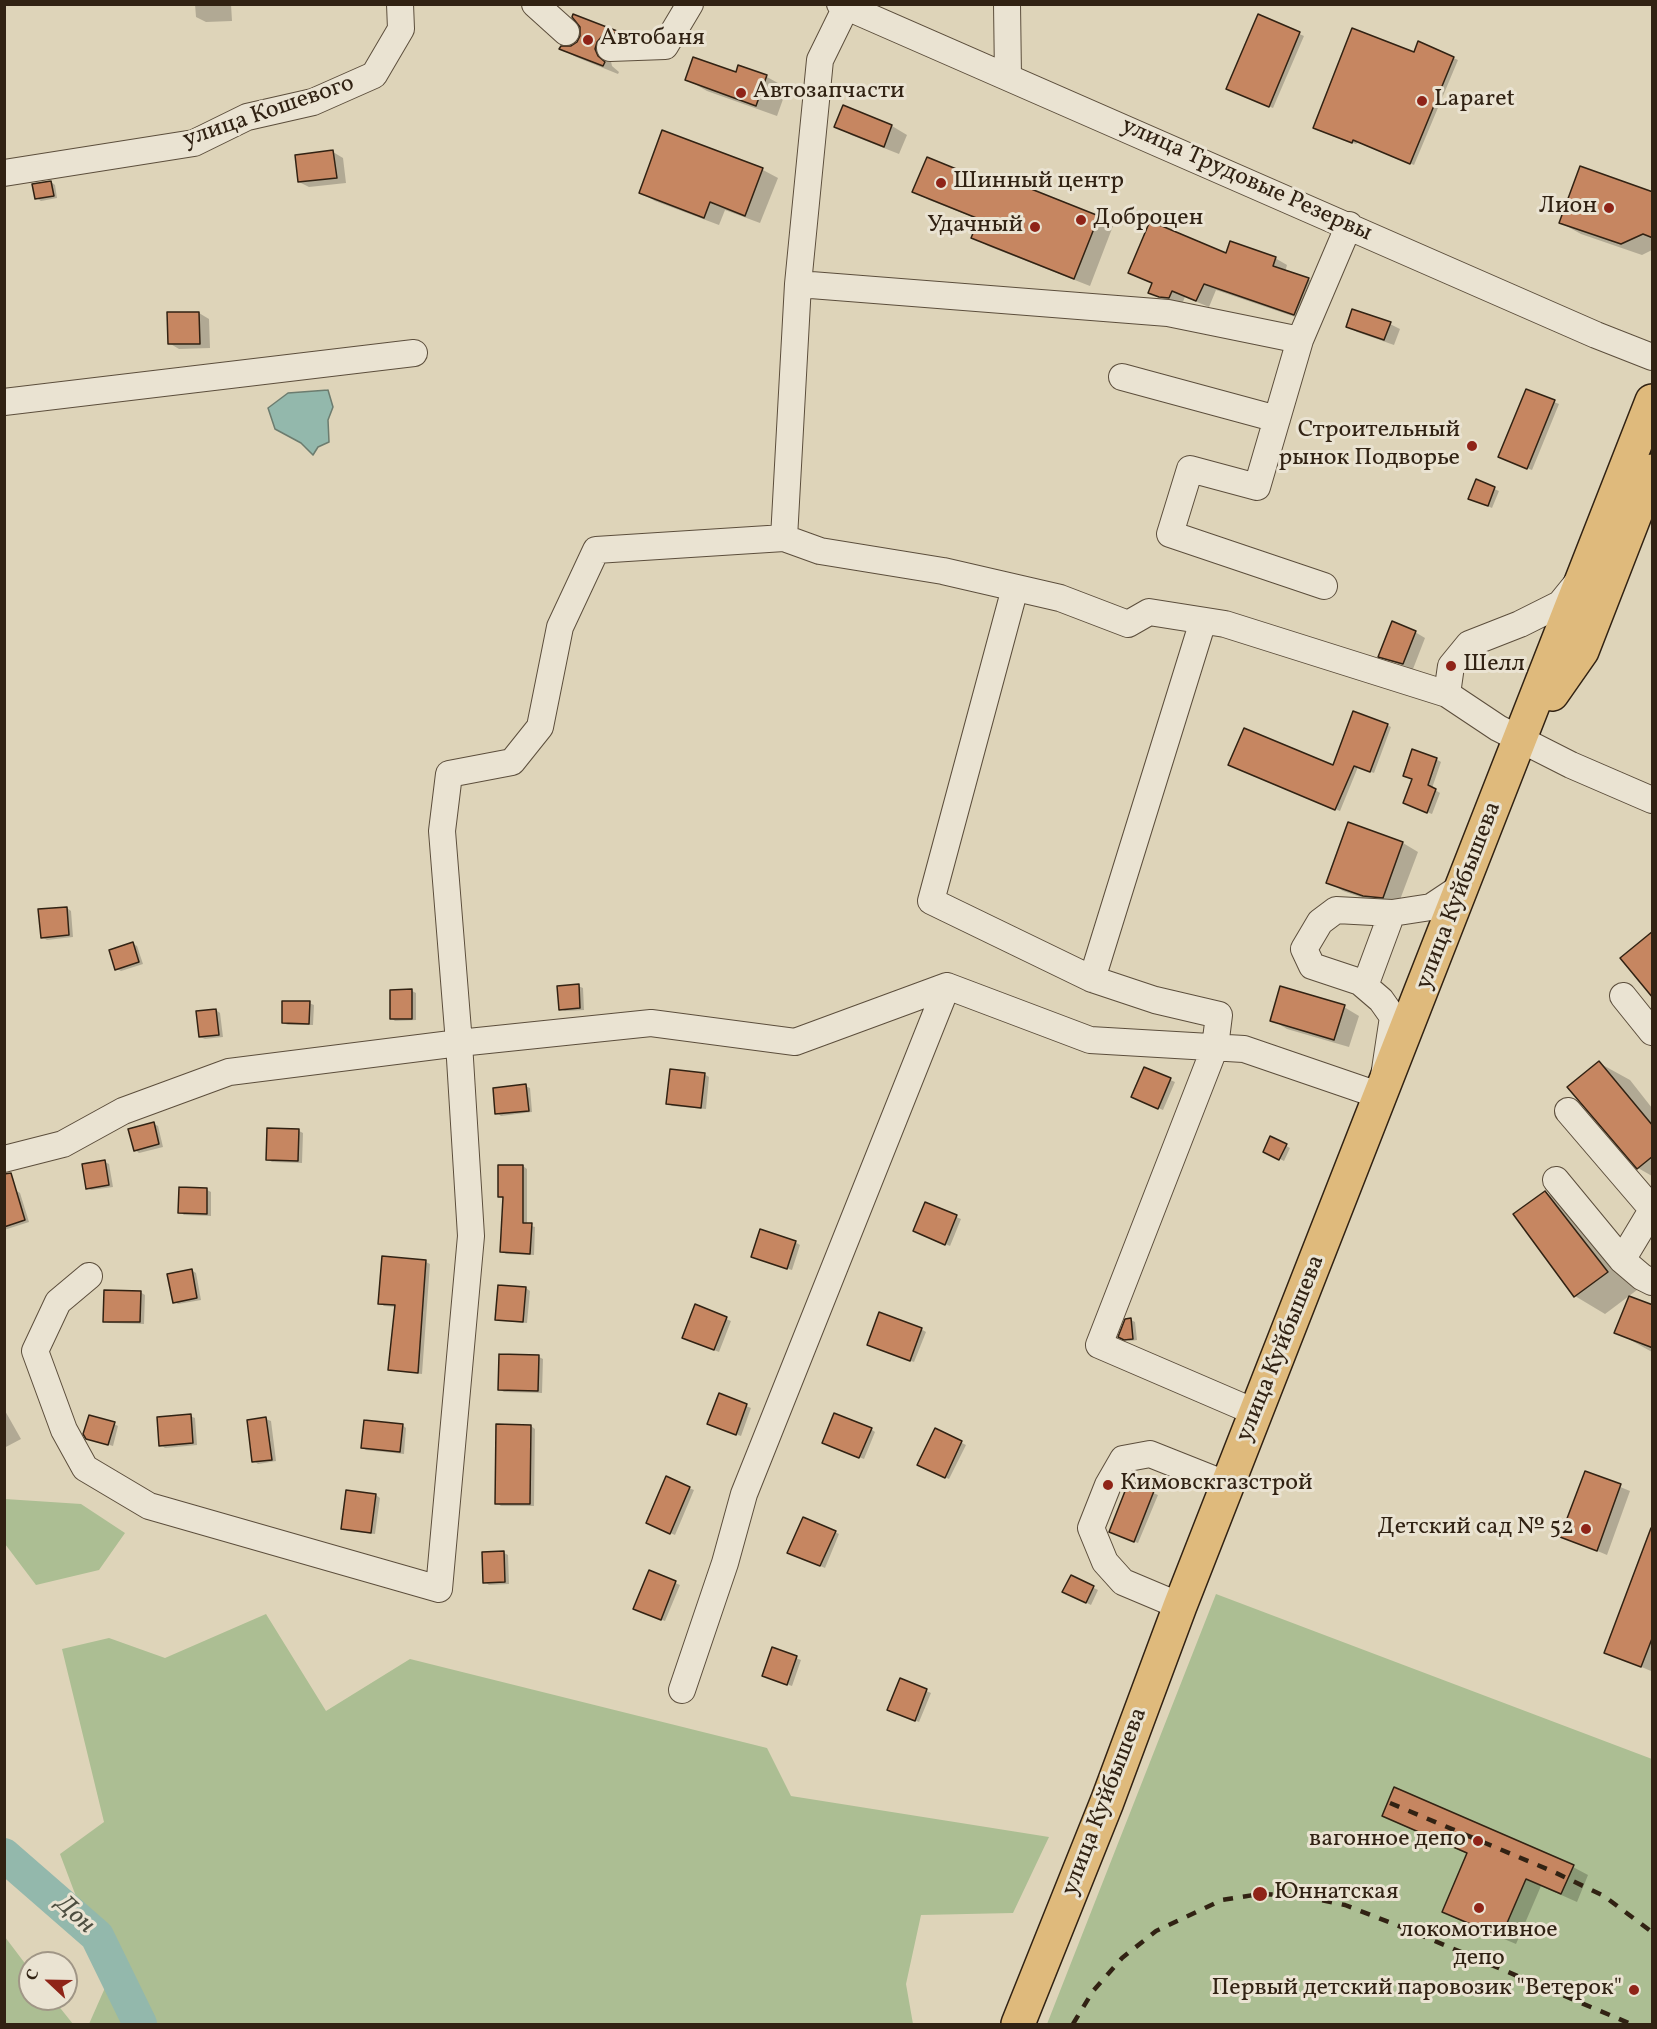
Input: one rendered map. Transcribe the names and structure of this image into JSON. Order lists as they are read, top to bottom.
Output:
{
  "streets": {
    "main road": ["улица Куйбышева"],
    "street": ["улица Кошевого", "улица Трудовые Резервы"]
  },
  "water": ["Дон"],
  "places": [
    "Автобаня",
    "Автозапчасти",
    "Laparet",
    "Шинный центр",
    "Лион",
    "Доброцен",
    "Удачный",
    "Строительный рынок Подворье",
    "Шелл",
    "Кимовскгазстрой",
    "Детский сад № 52",
    "вагонное депо",
    "Юннатская",
    "локомотивное депо",
    "Первый детский паровозик \"Ветерок\""
  ],
  "north": "left"
}
